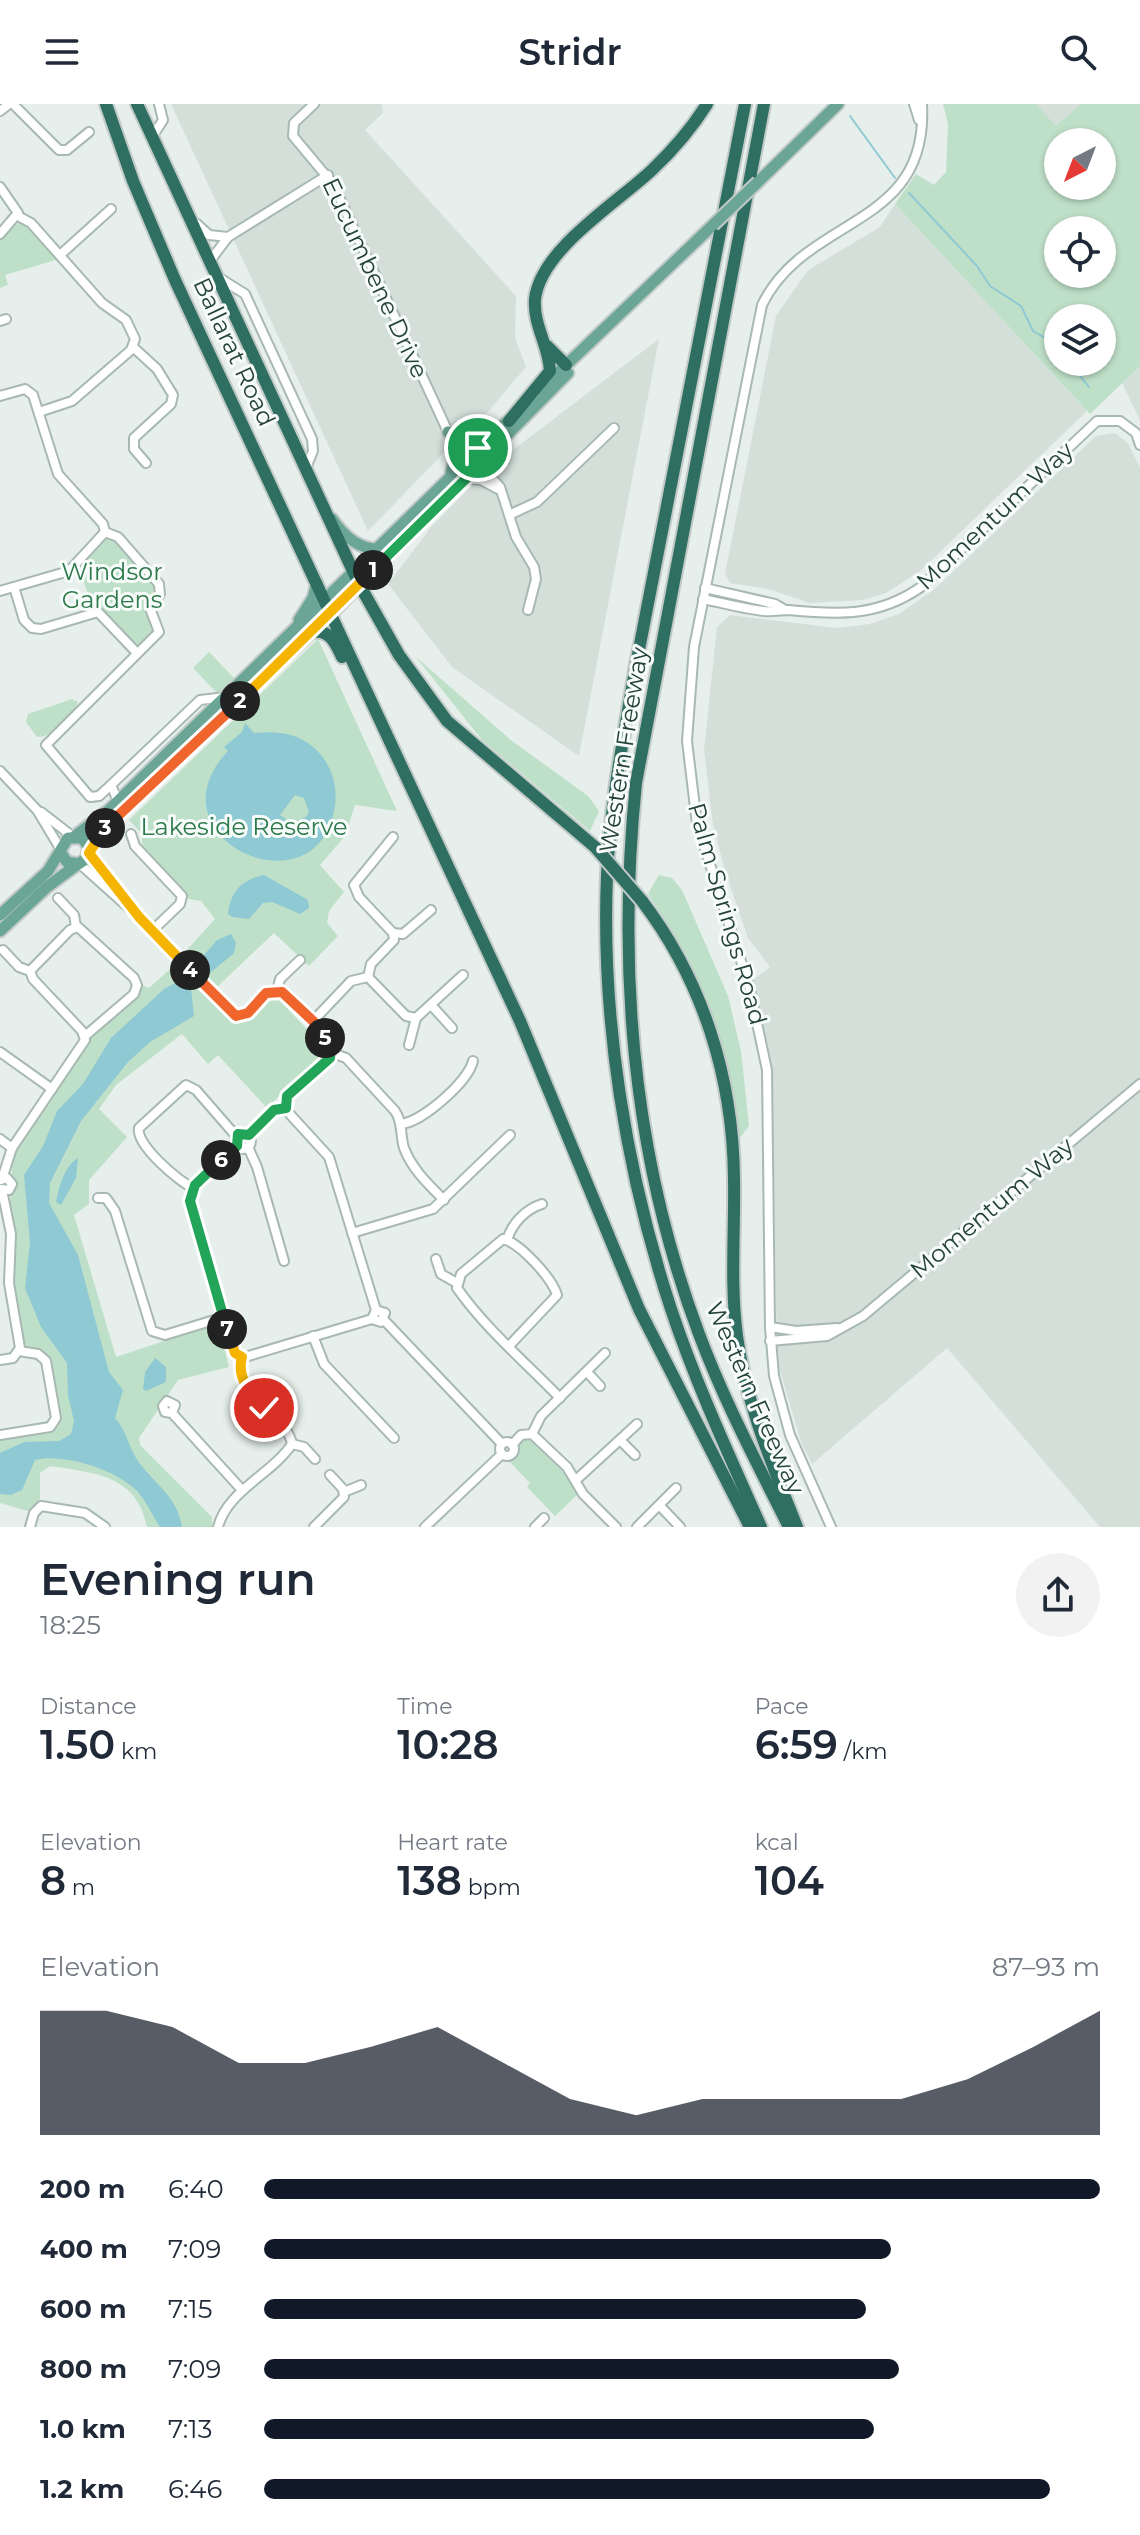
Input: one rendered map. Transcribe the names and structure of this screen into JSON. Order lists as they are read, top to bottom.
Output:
{
  "streets": {
    "highway": ["Ballarat Road", "Western Freeway"],
    "street": ["Eucumbene Drive", "Momentum Way", "Palm Springs Road"]
  },
  "crossings": [
    ["Momentum Way", "Palm Springs Road"]
  ],
  "parks": ["Windsor Gardens", "Lakeside Reserve"],
  "north": "bottom left",
  "page": {
    "header": "Stridr",
    "pins": [
      "1",
      "2",
      "3",
      "4",
      "5",
      "6",
      "7"
    ],
    "heading": ["Evening run", "18:25"],
    "stats": [
      ["Distance", "1.50 km"],
      ["Time", "10:28"],
      ["Pace", "6:59 /km"],
      ["Elevation", "8 m"],
      ["Heart rate", "138 bpm"],
      ["kcal", "104"]
    ],
    "chart": ["Elevation", "87–93 m"],
    "list": [
      {
        "name": "200 m",
        "note": "6:40"
      },
      {
        "name": "400 m",
        "note": "7:09"
      },
      {
        "name": "600 m",
        "note": "7:15"
      },
      {
        "name": "800 m",
        "note": "7:09"
      },
      {
        "name": "1.0 km",
        "note": "7:13"
      },
      {
        "name": "1.2 km",
        "note": "6:46"
      }
    ]
  }
}
